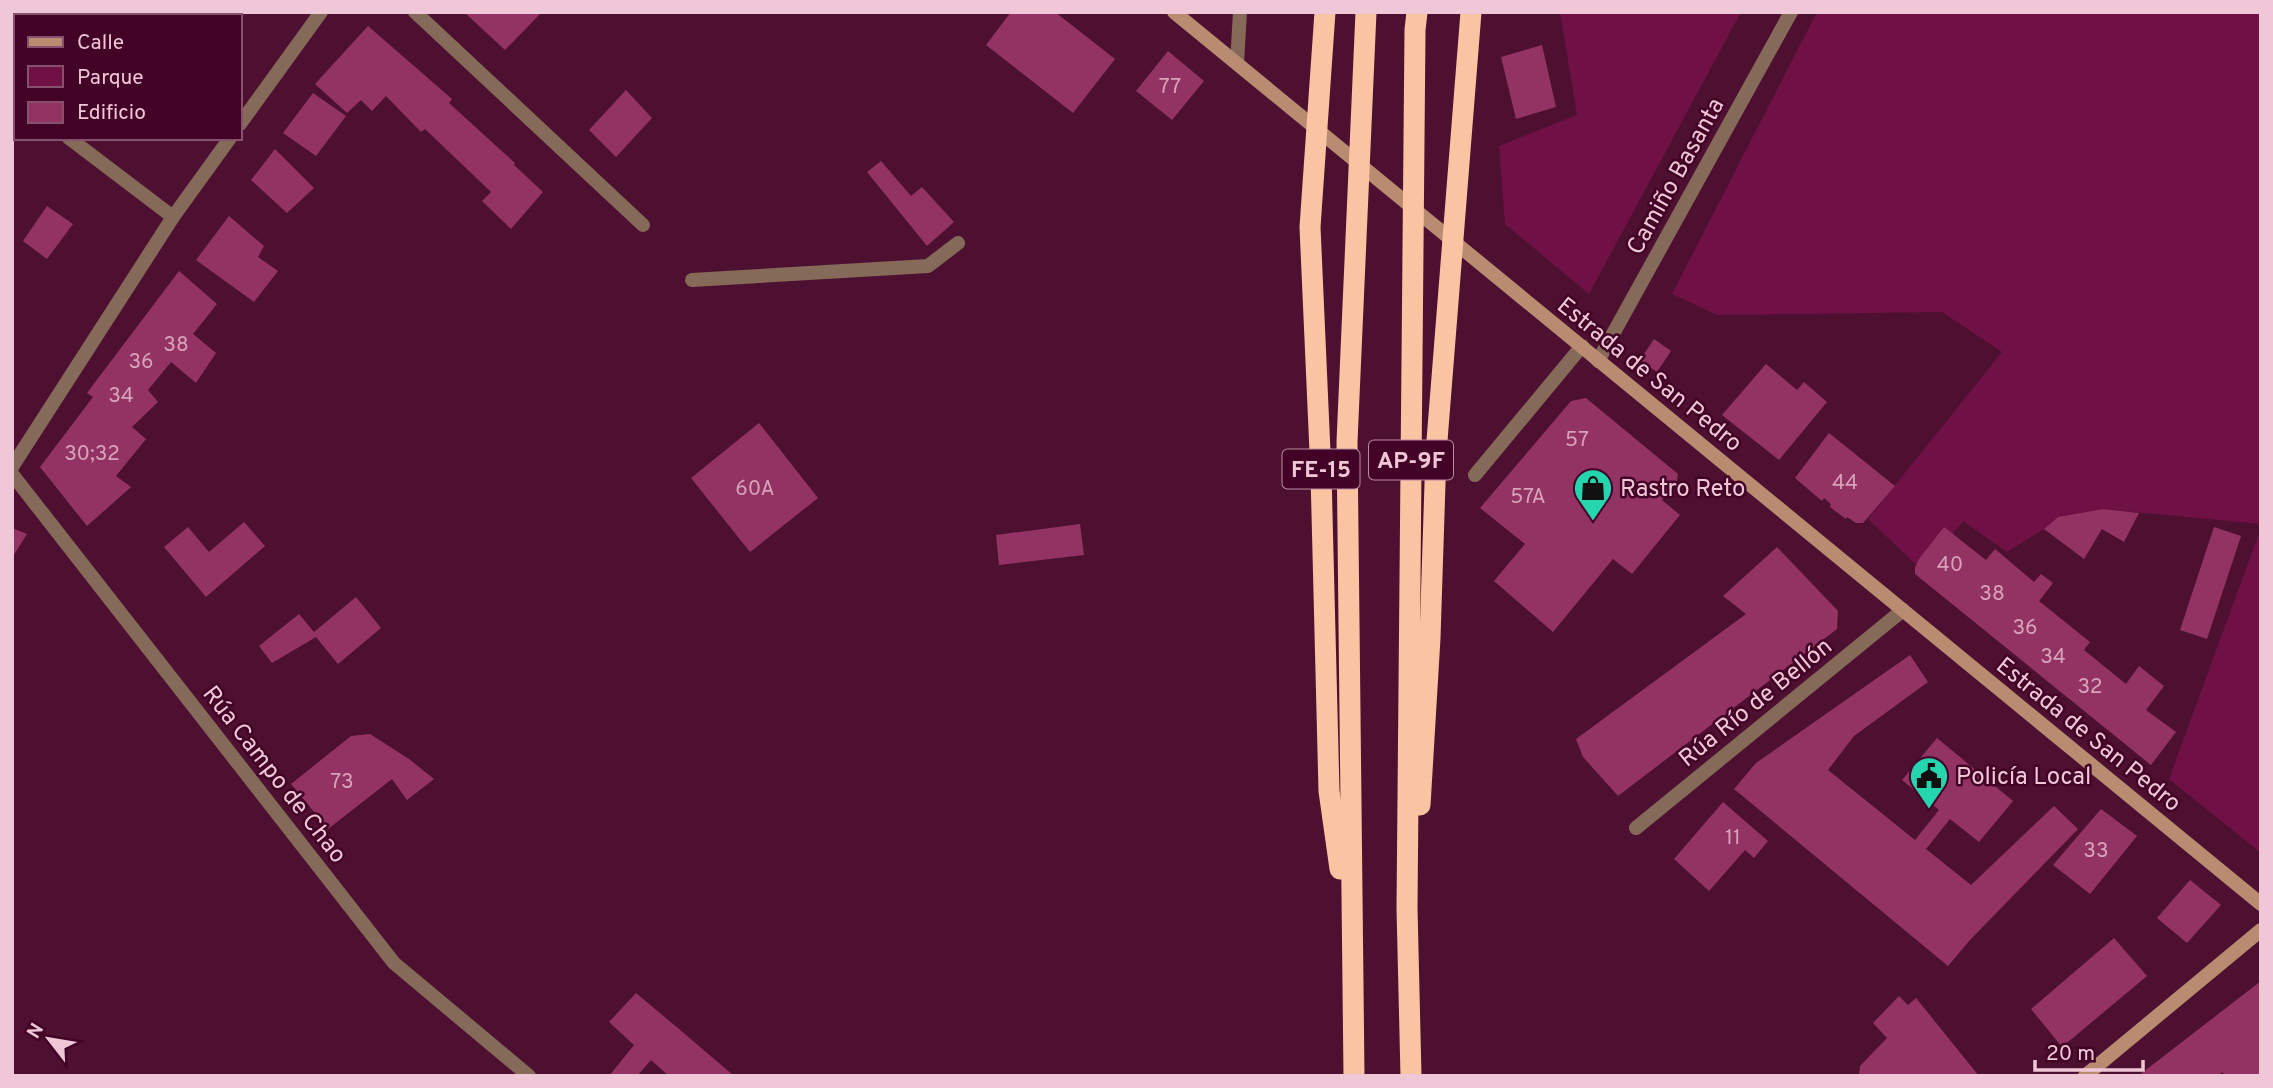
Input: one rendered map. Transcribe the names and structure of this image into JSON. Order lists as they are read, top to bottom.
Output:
{
  "streets": {
    "highway": ["AP-9F", "FE-15"],
    "street": [
      "Camiño Basanta",
      "Estrada de San Pedro",
      "Rúa Río de Bellón",
      "Rúa Campo de Chao"
    ]
  },
  "crossings": [
    ["Camiño Basanta", "Estrada de San Pedro"],
    ["Estrada de San Pedro", "Rúa Río de Bellón"],
    ["AP-9F", "FE-15"]
  ],
  "places": {
    "shop": ["Rastro Reto"],
    "public building": ["Policía Local"]
  },
  "house_numbers": [
    "77",
    "38",
    "36",
    "34",
    "57",
    "30;32",
    "44",
    "60A",
    "57A",
    "40",
    "38",
    "36",
    "34",
    "32",
    "73",
    "11",
    "33"
  ],
  "legend": ["Calle", "Parque", "Edificio"],
  "scale_bar": "20 m",
  "north": "top left"
}
